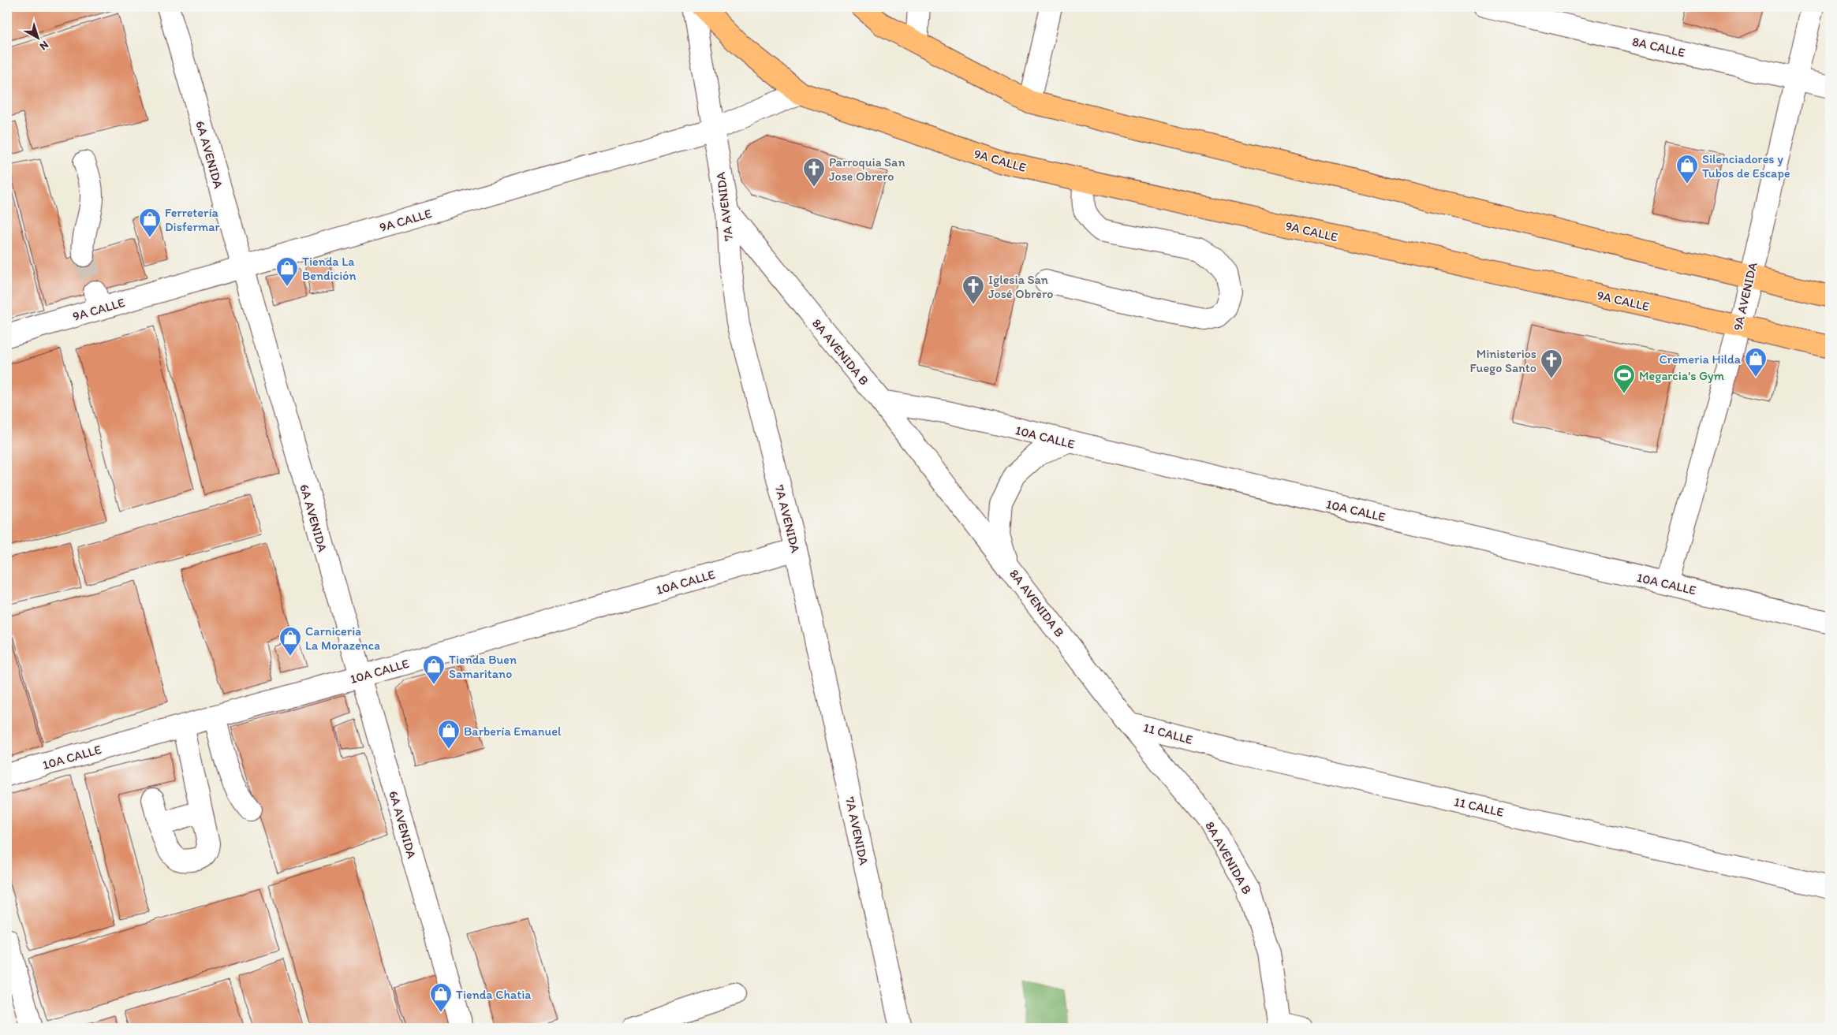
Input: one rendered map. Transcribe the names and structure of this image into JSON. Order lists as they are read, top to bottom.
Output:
{
  "streets": {
    "main road": ["9A CALLE"],
    "street": [
      "8A CALLE",
      "6A AVENIDA",
      "7A AVENIDA",
      "9A AVENIDA",
      "8A AVENIDA B",
      "10A CALLE",
      "11 CALLE"
    ]
  },
  "crossings": [
    ["8A CALLE", "9A AVENIDA"],
    ["6A AVENIDA", "9A CALLE"],
    ["6A AVENIDA", "10A CALLE"],
    ["9A CALLE", "7A AVENIDA"],
    ["9A CALLE", "9A AVENIDA"],
    ["7A AVENIDA", "8A AVENIDA B"],
    ["7A AVENIDA", "10A CALLE"],
    ["9A AVENIDA", "10A CALLE"],
    ["8A AVENIDA B", "10A CALLE"],
    ["8A AVENIDA B", "11 CALLE"]
  ],
  "places": {
    "shop": [
      "Silenciadores y Tubos de Escape",
      "Ferretería Disfermar",
      "Tienda La Bendición",
      "Cremeria Hilda",
      "Carniceria La Morazenca",
      "Tienda Buen Samaritano",
      "Barbería Emanuel",
      "Tienda Chatia"
    ],
    "church": ["Parroquia San Jose Obrero", "Iglesia San José Obrero", "Ministerios Fuego Santo"],
    "sports": ["Megarcia's Gym"]
  },
  "north": "bottom right"
}
